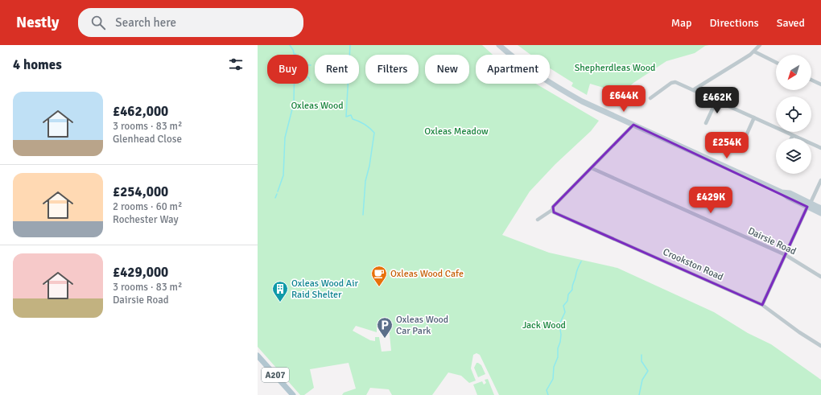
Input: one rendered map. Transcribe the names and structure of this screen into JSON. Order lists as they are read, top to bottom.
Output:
{
  "streets": {
    "main road": ["A207"],
    "street": ["Dairsie Road", "Crookston Road"]
  },
  "parks": [
    "Shepherdleas Wood",
    "Oxleas Wood",
    "Oxleas Meadow",
    "Jack Wood"
  ],
  "places": {
    "cafe": ["Oxleas Wood Cafe"],
    "building": ["Oxleas Wood Air Raid Shelter"],
    "parking": ["Oxleas Wood Car Park"]
  },
  "north": "bottom left",
  "page": {
    "header": "Nestly",
    "search": "Search here",
    "nav": ["Map", "Directions", "Saved"],
    "heading": "4 homes",
    "chip": [
      "Buy",
      "Rent",
      "Filters",
      "New",
      "Apartment"
    ],
    "list": [
      {
        "name": "£462,000",
        "note": "3 rooms · 83 m² · Glenhead Close"
      },
      {
        "name": "£254,000",
        "note": "2 rooms · 60 m² · Rochester Way"
      },
      {
        "name": "£429,000",
        "note": "3 rooms · 83 m² · Dairsie Road"
      }
    ],
    "price": [
      "£644K",
      "£462K",
      "£254K",
      "£429K"
    ]
  }
}
